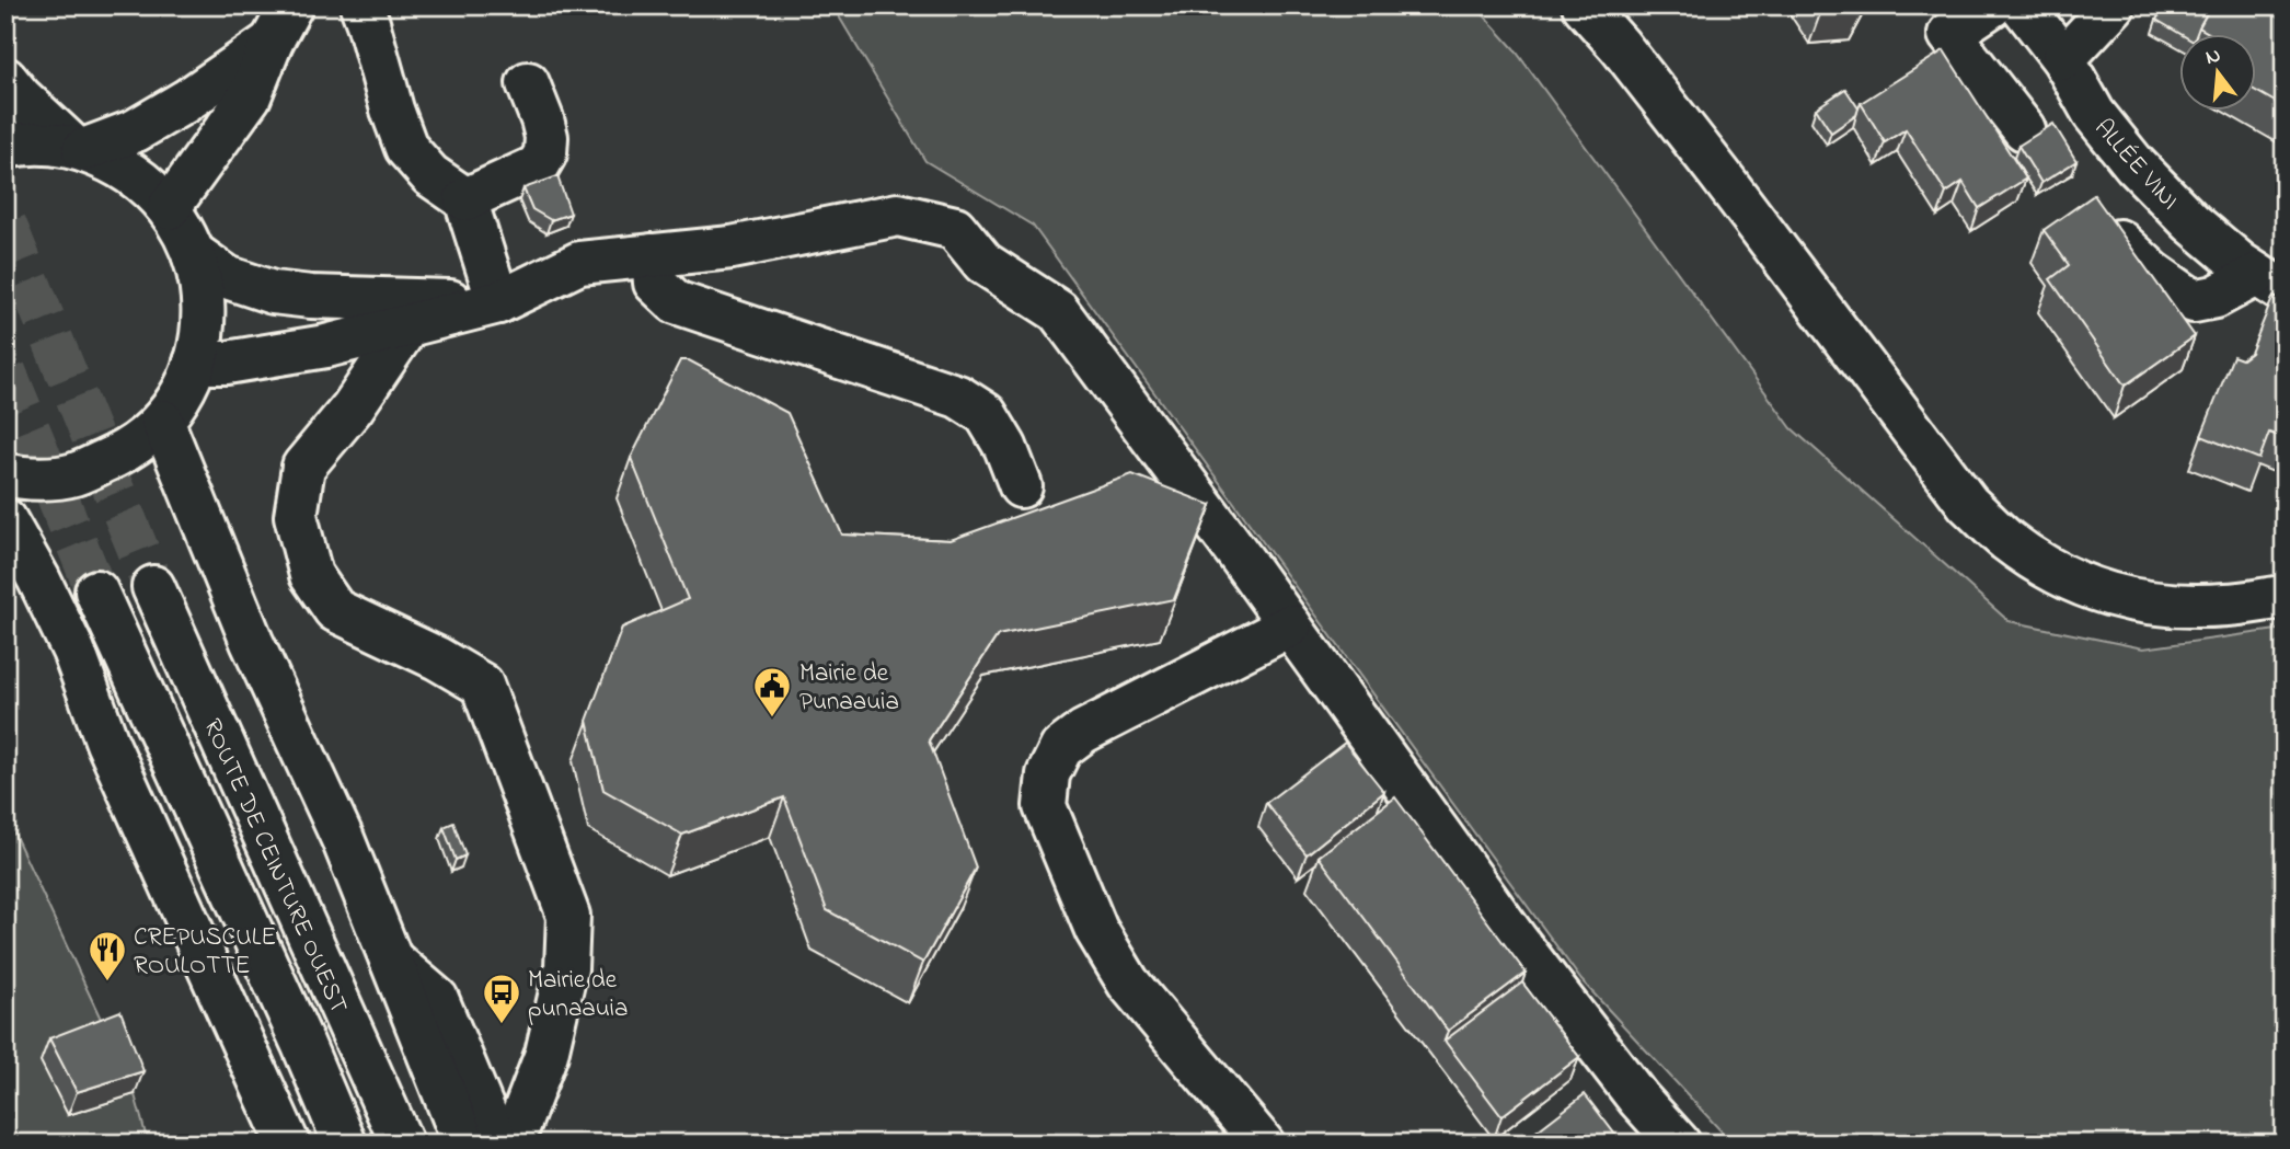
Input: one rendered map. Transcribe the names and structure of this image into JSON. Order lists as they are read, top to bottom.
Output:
{
  "streets": {
    "main road": ["ALLÉE VINI", "ROUTE DE CEINTURE OUEST"]
  },
  "places": {
    "public building": ["Mairie de Punaauia"],
    "restaurant": ["CREPUSCULE ROULOTTE"],
    "bus stop": ["Mairie de punaauia"]
  },
  "north": "top"
}
